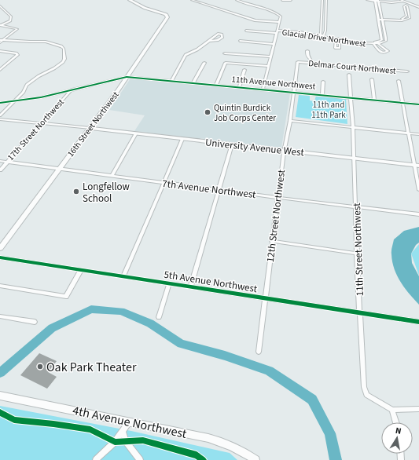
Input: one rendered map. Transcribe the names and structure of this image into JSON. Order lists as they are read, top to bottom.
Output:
{
  "streets": {
    "street": [
      "Glacial Drive Northwest",
      "Delmar Court Northwest",
      "11th Avenue Northwest",
      "16th Street Northwest",
      "17th Street Northwest",
      "University Avenue West",
      "7th Avenue Northwest",
      "12th Street Northwest",
      "11th Street Northwest",
      "5th Avenue Northwest",
      "4th Avenue Northwest"
    ]
  },
  "crossings": [
    ["Delmar Court Northwest", "12th Street Northwest"],
    ["11th Avenue Northwest", "16th Street Northwest"],
    ["11th Avenue Northwest", "17th Street Northwest"],
    ["11th Avenue Northwest", "12th Street Northwest"],
    ["11th Avenue Northwest", "11th Street Northwest"],
    ["16th Street Northwest", "University Avenue West"],
    ["16th Street Northwest", "7th Avenue Northwest"],
    ["17th Street Northwest", "7th Avenue Northwest"],
    ["University Avenue West", "12th Street Northwest"],
    ["University Avenue West", "11th Street Northwest"],
    ["7th Avenue Northwest", "12th Street Northwest"],
    ["7th Avenue Northwest", "11th Street Northwest"],
    ["12th Street Northwest", "5th Avenue Northwest"],
    ["11th Street Northwest", "5th Avenue Northwest"]
  ],
  "parks": ["11th and 11th Park"],
  "places": ["Quintin Burdick Job Corps Center", "Longfellow School", "Oak Park Theater"],
  "north": "top"
}
